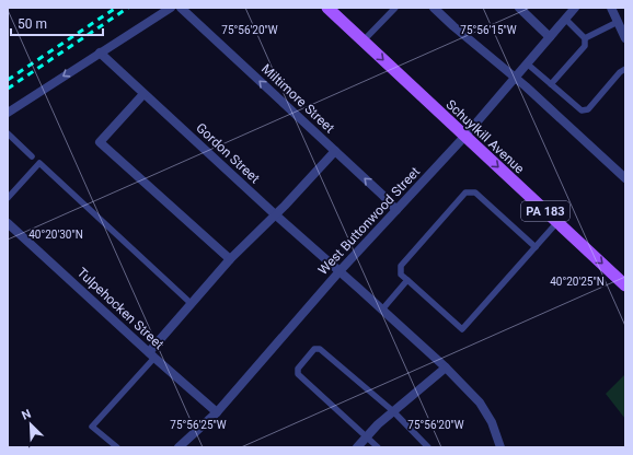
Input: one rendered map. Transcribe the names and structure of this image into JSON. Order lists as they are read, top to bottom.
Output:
{
  "streets": {
    "main road": ["Schuylkill Avenue", "PA 183"],
    "street": [
      "Miltimore Street",
      "Gordon Street",
      "West Buttonwood Street",
      "Tulpehocken Street"
    ]
  },
  "crossings": [
    ["Miltimore Street", "West Buttonwood Street"],
    ["Schuylkill Avenue", "West Buttonwood Street"],
    ["Gordon Street", "West Buttonwood Street"],
    ["West Buttonwood Street", "Tulpehocken Street"]
  ],
  "one_way": ["Miltimore Street", "Schuylkill Avenue"],
  "scale_bar": "50 m",
  "north": "top left",
  "coordinates": [
    "75°56'20\"W",
    "75°56'15\"W",
    "40°20'30\"N",
    "40°20'25\"N",
    "75°56'25\"W"
  ]
}
